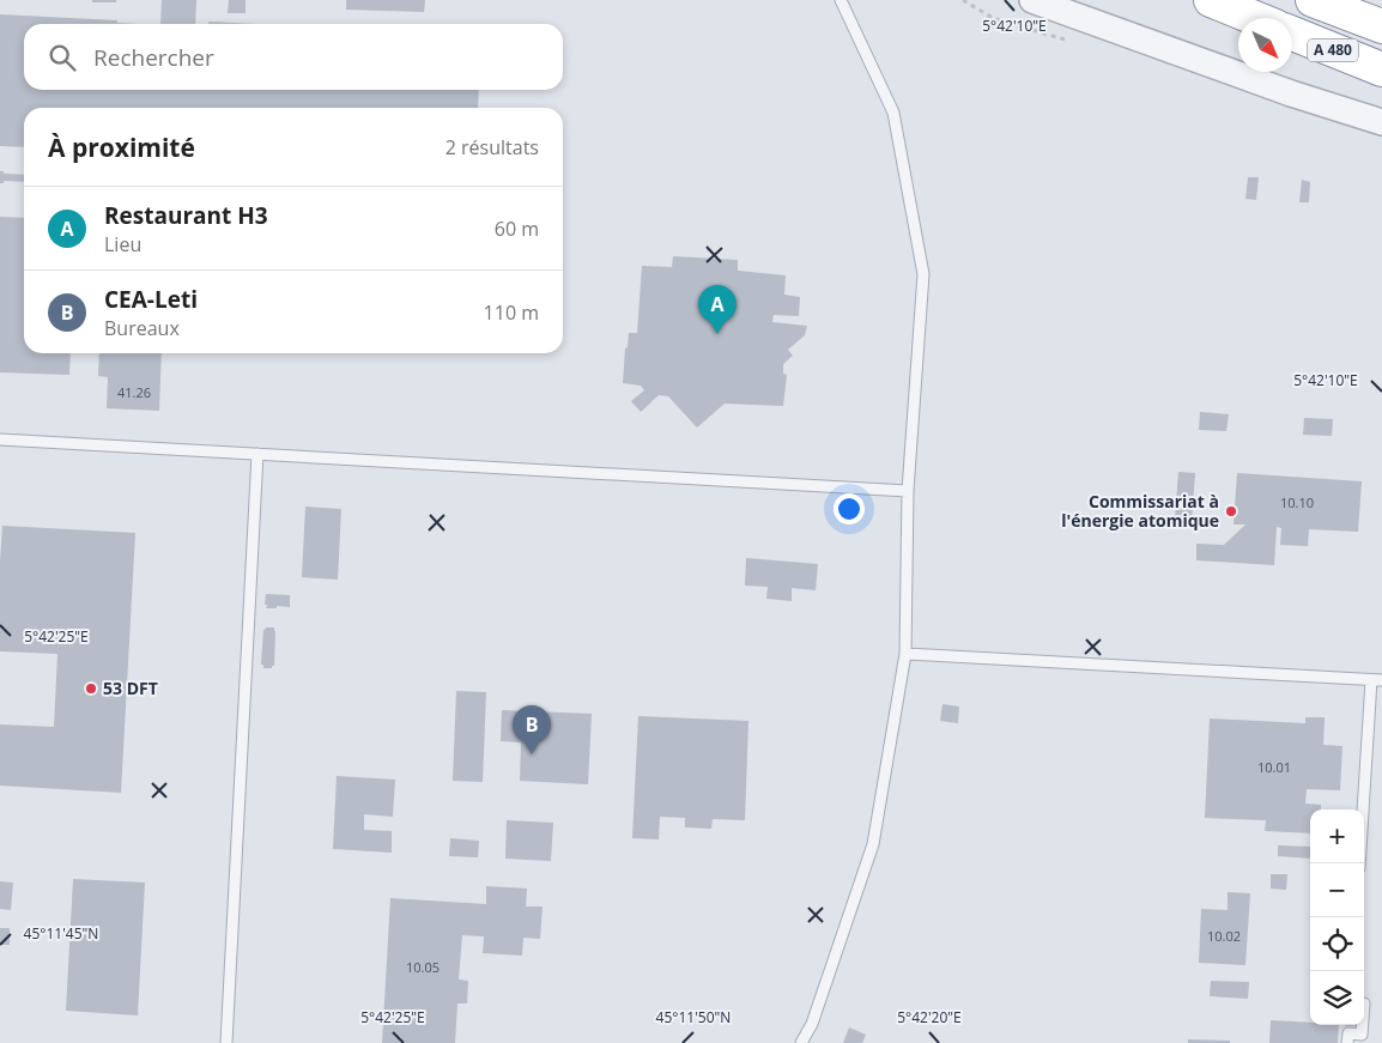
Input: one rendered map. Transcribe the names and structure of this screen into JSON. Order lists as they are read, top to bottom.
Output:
{
  "streets": {
    "highway": ["A 480"]
  },
  "places": ["Commissariat à l'énergie atomique", "53 DFT"],
  "house_numbers": [
    "41.26",
    "10.10",
    "10.01",
    "10.02",
    "10.05"
  ],
  "north": "bottom right",
  "page": {
    "search": "Rechercher",
    "heading": ["À proximité", "2 résultats"],
    "list": [
      {
        "mark": "A",
        "name": "Restaurant H3",
        "note": "Lieu",
        "value": "60 m"
      },
      {
        "mark": "B",
        "name": "CEA-Leti",
        "note": "Bureaux",
        "value": "110 m"
      }
    ],
    "pins": ["A", "B"],
    "map_buttons": ["+", "−"]
  },
  "coordinates": [
    "5°42'10\"E",
    "5°42'25\"E",
    "45°11'45\"N",
    "5°42'20\"E",
    "45°11'50\"N"
  ]
}
